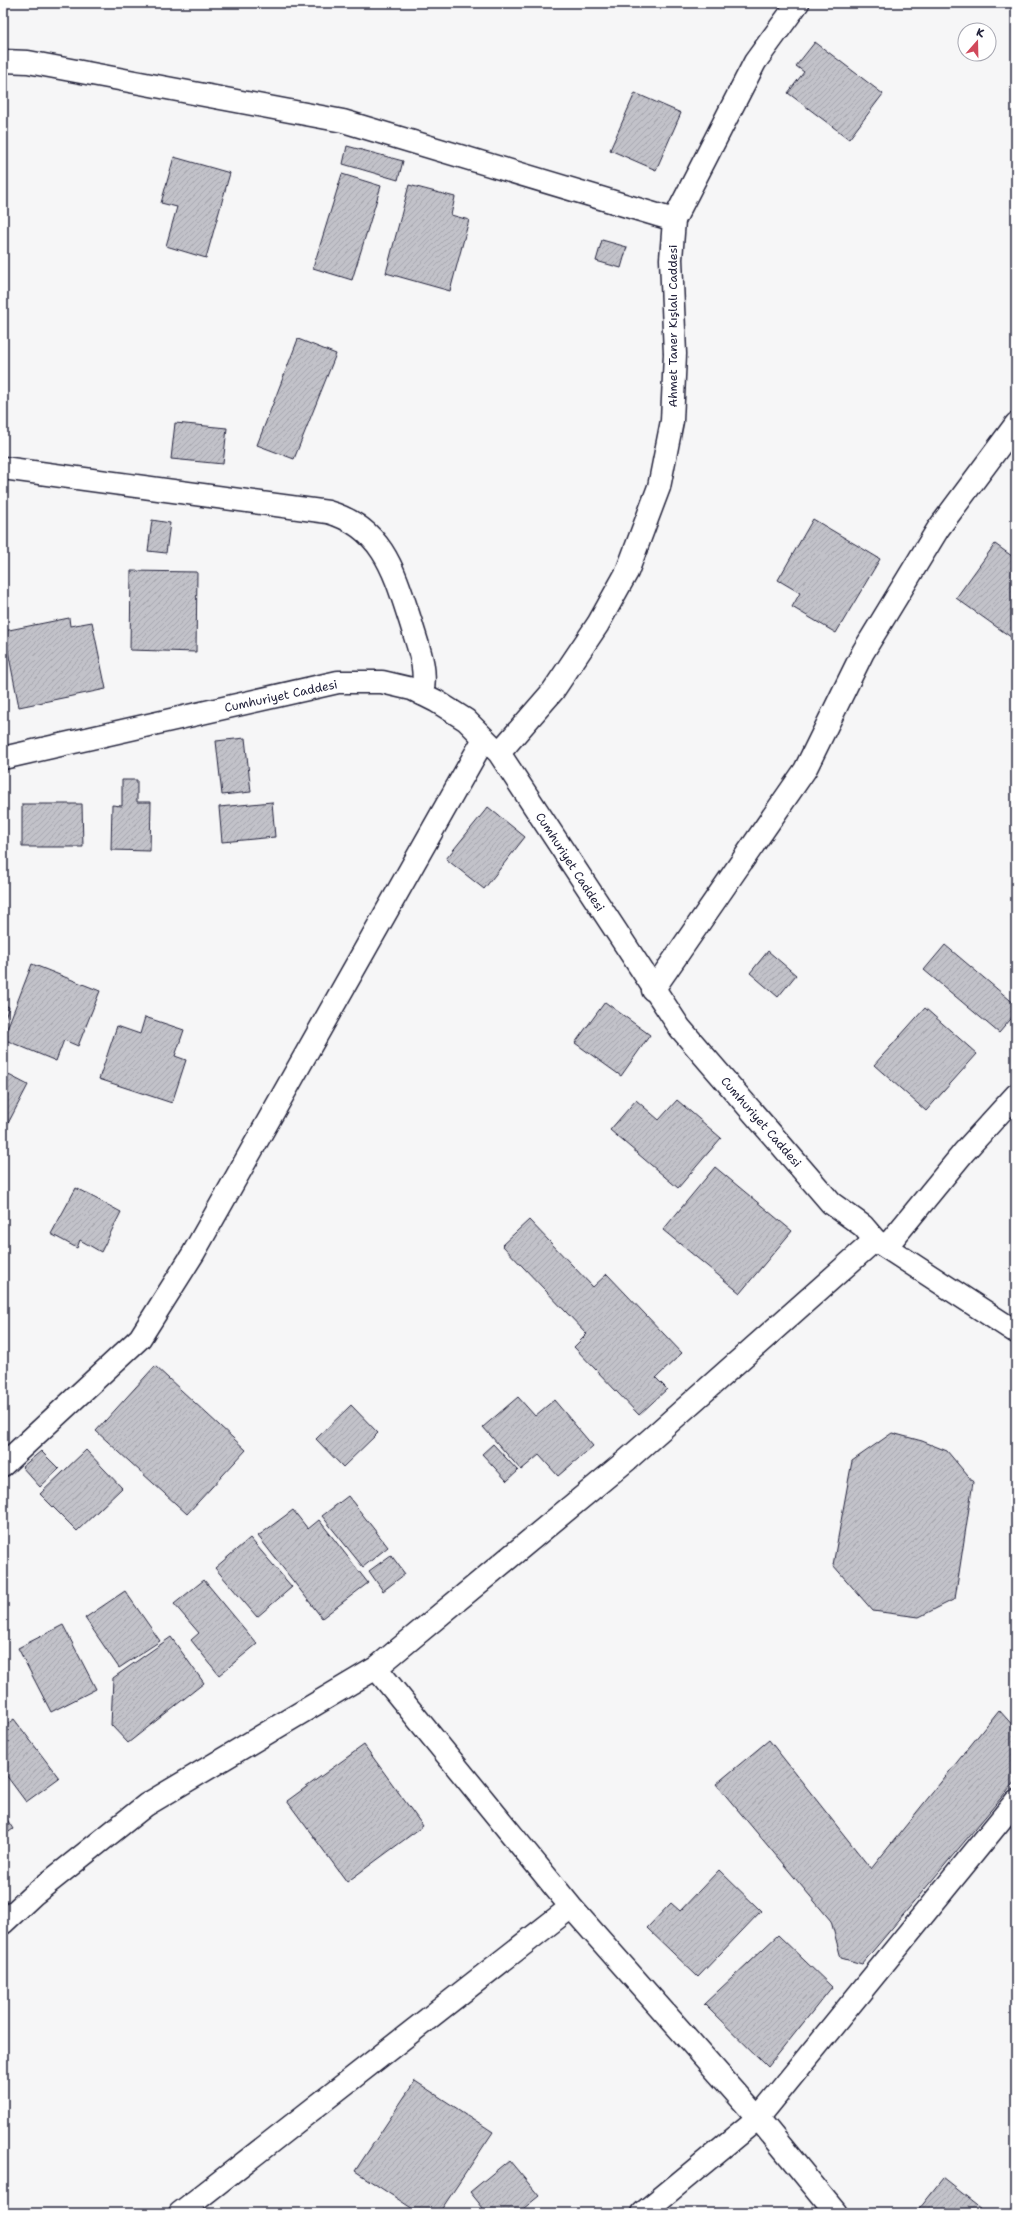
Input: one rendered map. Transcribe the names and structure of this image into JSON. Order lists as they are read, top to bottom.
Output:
{
  "streets": {
    "street": ["Ahmet Taner Kışlalı Caddesi", "Cumhuriyet Caddesi"]
  },
  "crossings": [
    ["Ahmet Taner Kışlalı Caddesi", "Cumhuriyet Caddesi"]
  ],
  "north": "top"
}
